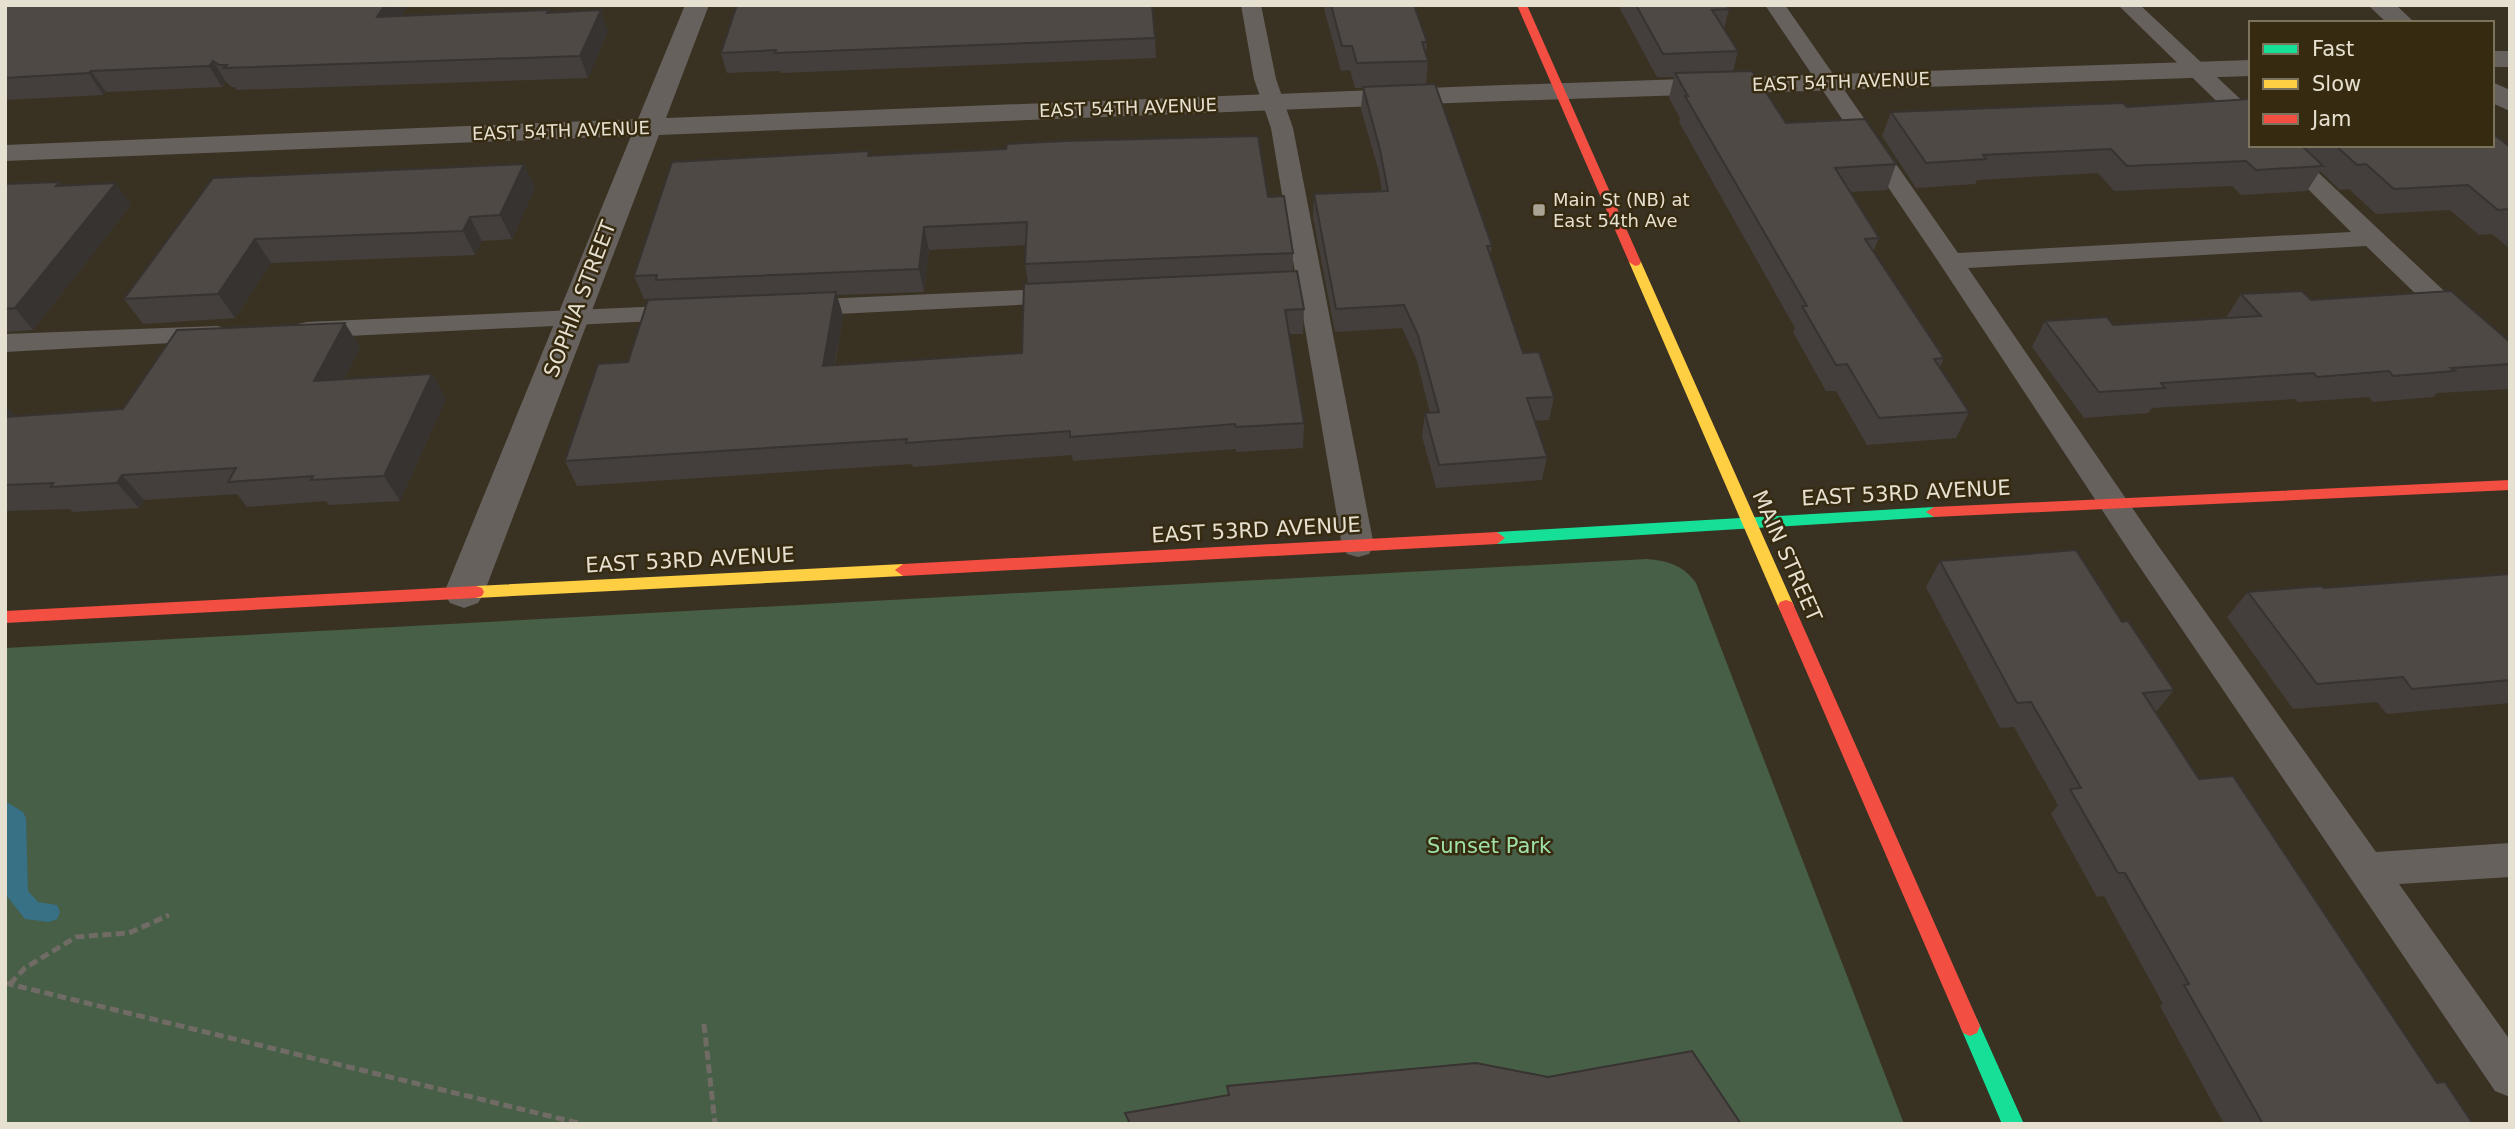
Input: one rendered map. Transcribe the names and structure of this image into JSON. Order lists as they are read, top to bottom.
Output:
{
  "streets": {
    "street": [
      "EAST 54TH AVENUE",
      "SOPHIA STREET",
      "EAST 53RD AVENUE",
      "MAIN STREET"
    ]
  },
  "crossings": [
    ["EAST 54TH AVENUE", "SOPHIA STREET"],
    ["EAST 54TH AVENUE", "MAIN STREET"],
    ["SOPHIA STREET", "EAST 53RD AVENUE"],
    ["EAST 53RD AVENUE", "MAIN STREET"]
  ],
  "parks": ["Sunset Park"],
  "places": {
    "transit": ["Main St (NB) at East 54th Ave"]
  },
  "legend": ["Fast", "Slow", "Jam"]
}
